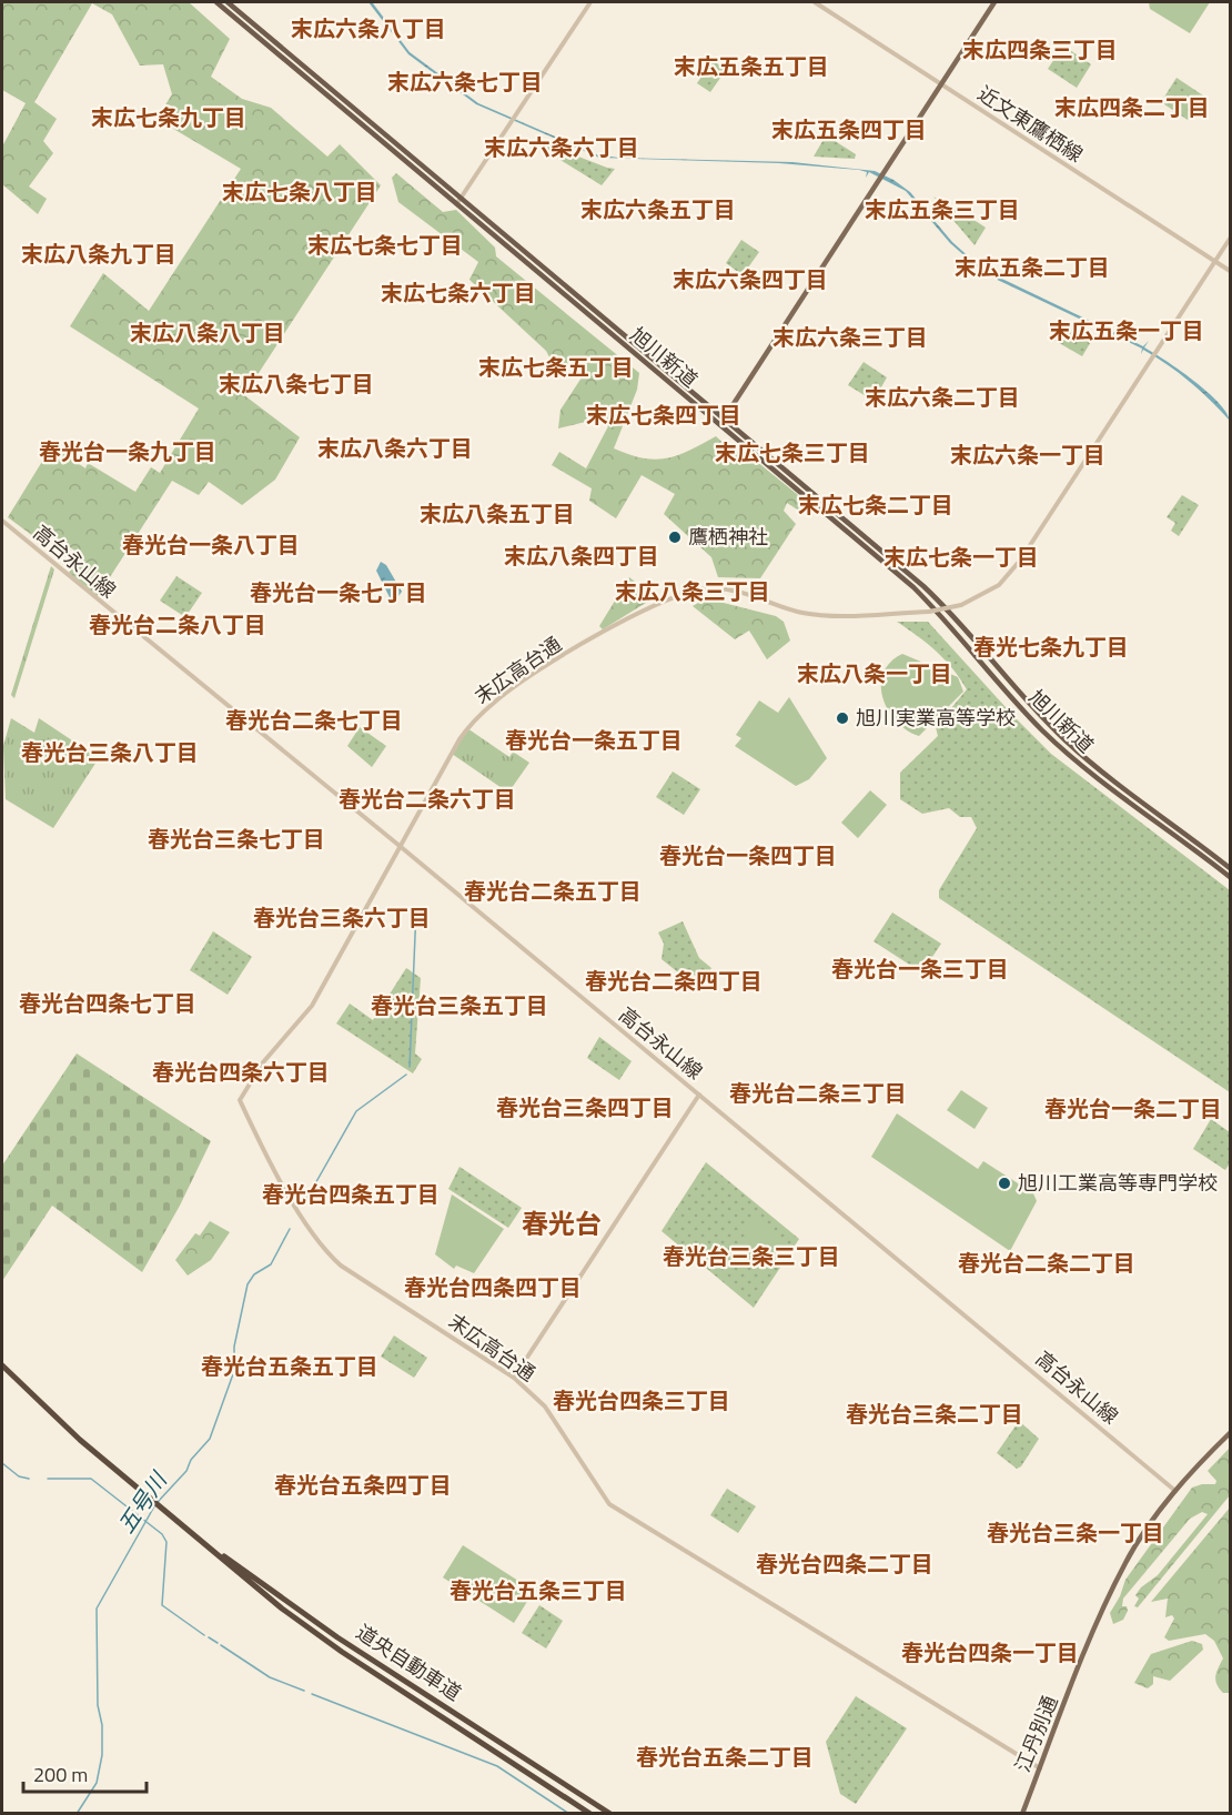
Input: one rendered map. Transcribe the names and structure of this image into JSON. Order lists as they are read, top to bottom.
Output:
{
  "streets": {
    "highway": ["旭川新道", "道央自動車道"],
    "main road": ["江丹別通"],
    "street": ["近文東鷹栖線", "高台永山線", "末広高台通"]
  },
  "crossings": [
    ["近文東鷹栖線", "末広高台通"],
    ["高台永山線", "末広高台通"],
    ["高台永山線", "江丹別通"],
    ["末広高台通", "江丹別通"]
  ],
  "districts": [
    "末広六条八丁目",
    "末広四条三丁目",
    "末広五条五丁目",
    "末広六条七丁目",
    "末広四条二丁目",
    "末広七条九丁目",
    "末広五条四丁目",
    "末広六条六丁目",
    "末広七条八丁目",
    "末広六条五丁目",
    "末広五条三丁目",
    "末広七条七丁目",
    "末広八条九丁目",
    "末広五条二丁目",
    "末広六条四丁目",
    "末広七条六丁目",
    "末広五条一丁目",
    "末広八条八丁目",
    "末広六条三丁目",
    "末広七条五丁目",
    "末広八条七丁目",
    "末広六条二丁目",
    "末広七条四丁目",
    "末広八条六丁目",
    "春光台一条九丁目",
    "末広七条三丁目",
    "末広六条一丁目",
    "末広七条二丁目",
    "末広八条五丁目",
    "春光台一条八丁目",
    "末広八条四丁目",
    "末広七条一丁目",
    "末広八条三丁目",
    "春光台一条七丁目",
    "春光台二条八丁目",
    "春光七条九丁目",
    "末広八条一丁目",
    "春光台二条七丁目",
    "春光台一条五丁目",
    "春光台三条八丁目",
    "春光台二条六丁目",
    "春光台三条七丁目",
    "春光台一条四丁目",
    "春光台二条五丁目",
    "春光台三条六丁目",
    "春光台一条三丁目",
    "春光台二条四丁目",
    "春光台四条七丁目",
    "春光台三条五丁目",
    "春光台四条六丁目",
    "春光台二条三丁目",
    "春光台三条四丁目",
    "春光台一条二丁目",
    "春光台四条五丁目",
    "春光台",
    "春光台三条三丁目",
    "春光台二条二丁目",
    "春光台四条四丁目",
    "春光台五条五丁目",
    "春光台四条三丁目",
    "春光台三条二丁目",
    "春光台五条四丁目",
    "春光台三条一丁目",
    "春光台四条二丁目",
    "春光台五条三丁目",
    "春光台四条一丁目",
    "春光台五条二丁目"
  ],
  "water": ["五号川"],
  "places": ["鷹栖神社", "旭川実業高等学校", "旭川工業高等専門学校"],
  "scale_bar": "200 m"
}
